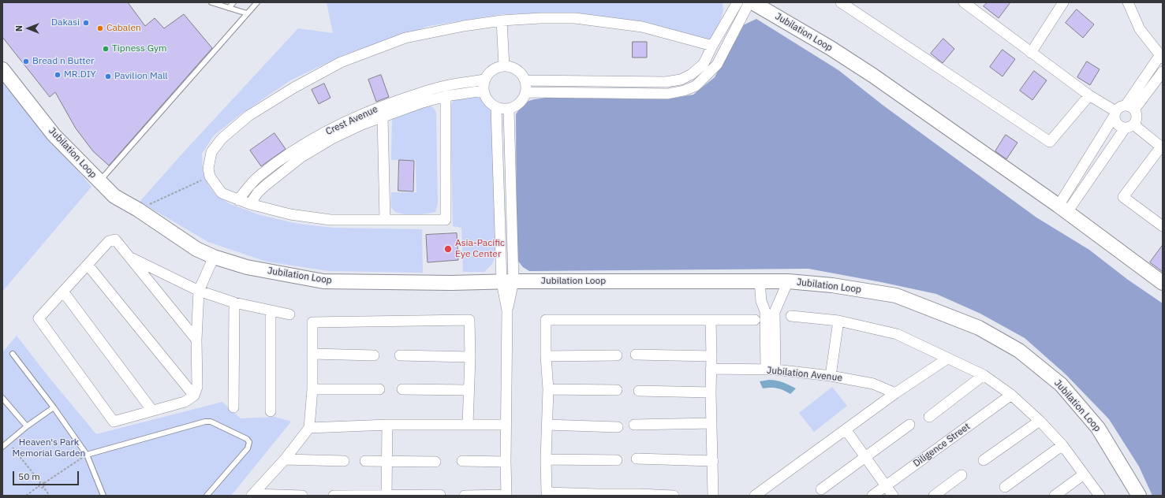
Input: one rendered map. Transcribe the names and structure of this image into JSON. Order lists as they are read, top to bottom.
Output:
{
  "streets": {
    "main road": ["Jubilation Loop"],
    "street": ["Crest Avenue", "Jubilation Avenue", "Diligence Street"]
  },
  "parks": ["Heaven's Park Memorial Garden"],
  "places": [
    "Dakasi",
    "Cabalen",
    "Tipness Gym",
    "Bread n Butter",
    "MR.DIY",
    "Pavilion Mall",
    "Asia-Pacific Eye Center"
  ],
  "scale_bar": "50 m",
  "north": "left"
}
